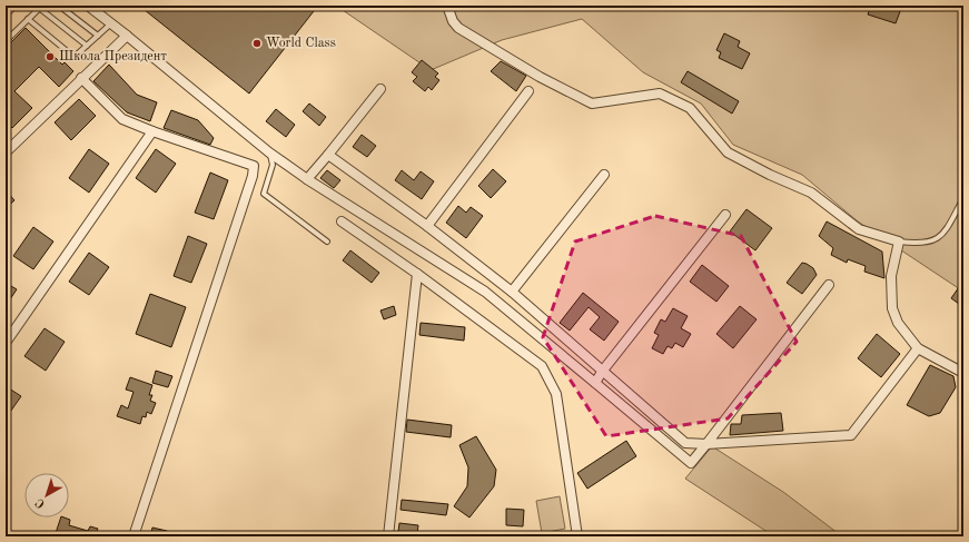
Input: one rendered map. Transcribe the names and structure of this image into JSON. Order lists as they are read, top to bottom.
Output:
{
  "places": ["World Class", "Школа Президент"],
  "north": "bottom left"
}
